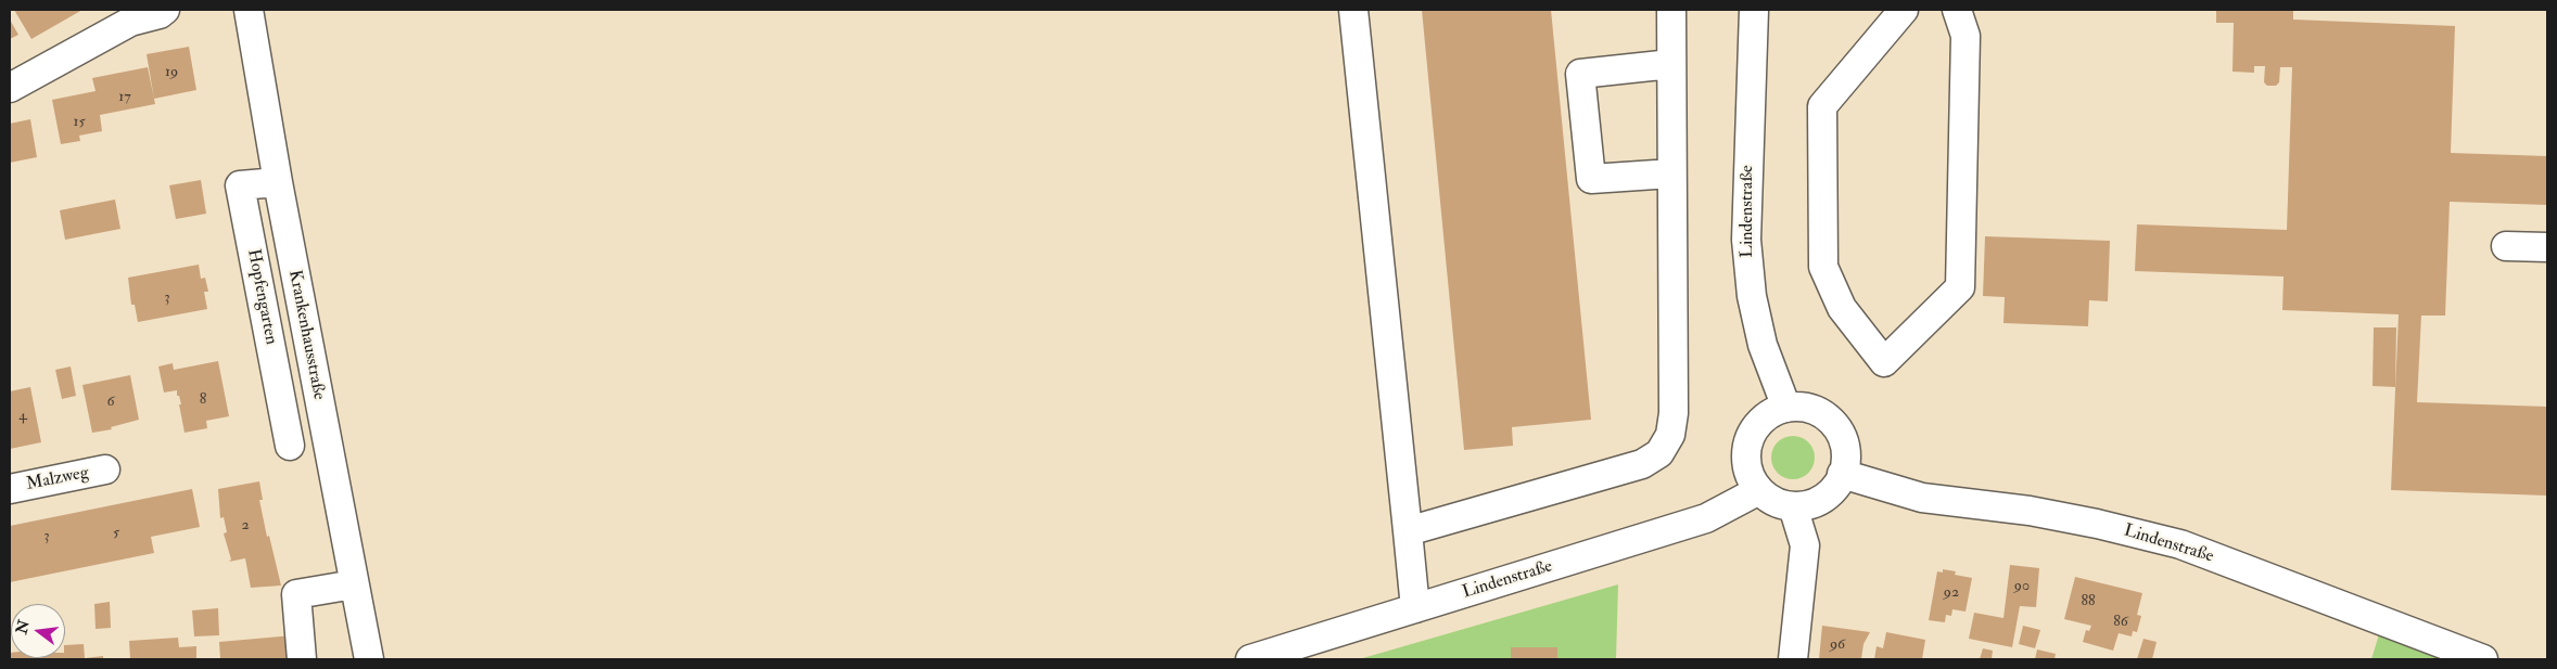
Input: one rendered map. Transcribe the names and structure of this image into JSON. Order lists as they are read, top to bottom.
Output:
{
  "streets": {
    "street": [
      "Lindenstraße",
      "Hopfengarten",
      "Krankenhausstraße",
      "Malzweg"
    ]
  },
  "crossings": [
    ["Hopfengarten", "Krankenhausstraße"]
  ],
  "house_numbers": [
    "19",
    "17",
    "15",
    "3",
    "8",
    "6",
    "4",
    "2",
    "5",
    "3",
    "90",
    "92",
    "88",
    "86",
    "96"
  ],
  "north": "left"
}
